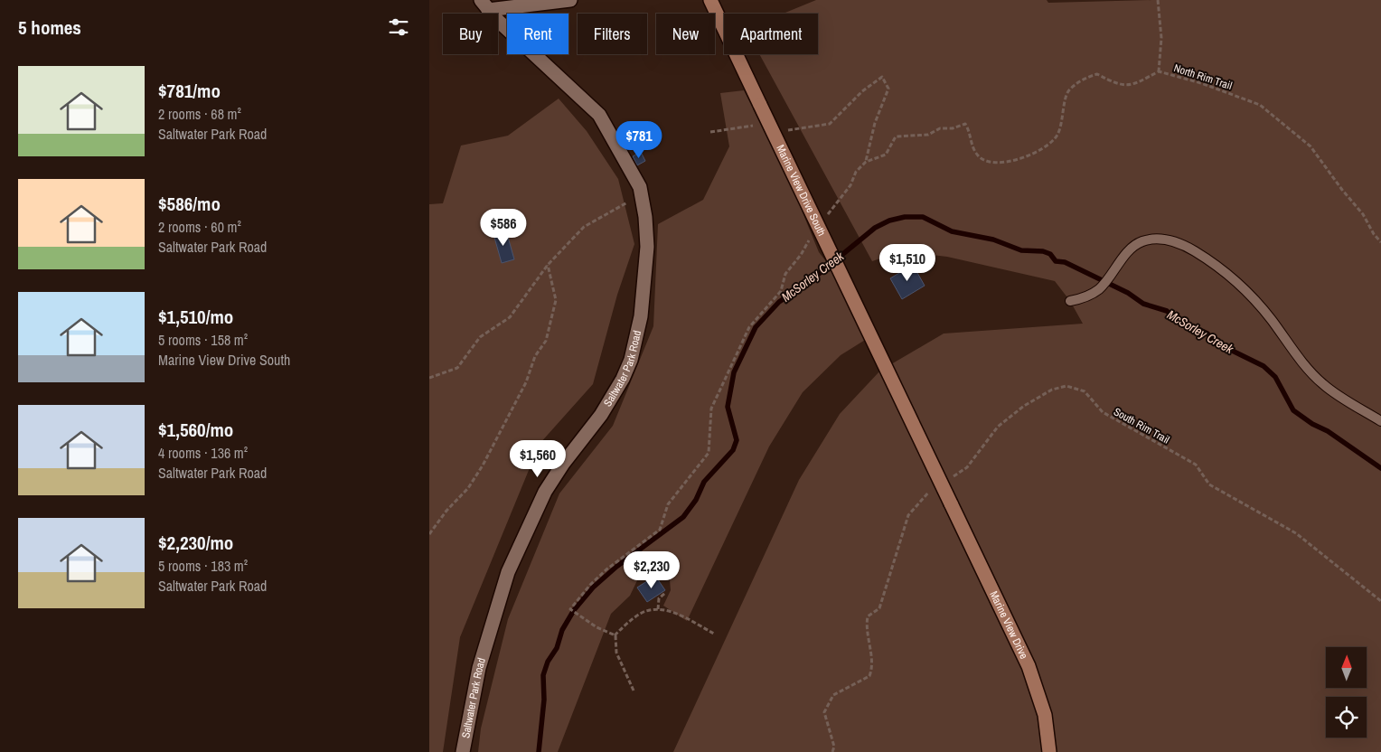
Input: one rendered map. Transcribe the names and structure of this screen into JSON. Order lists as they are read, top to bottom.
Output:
{
  "streets": {
    "main road": ["Marine View Drive South", "Marine View Drive"],
    "street": ["Saltwater Park Road"],
    "path": ["North Rim Trail", "South Rim Trail"]
  },
  "crossings": [
    ["Marine View Drive South", "Marine View Drive"]
  ],
  "water": ["McSorley Creek"],
  "north": "top",
  "page": {
    "heading": "5 homes",
    "chip": [
      "Buy",
      "Rent",
      "Filters",
      "New",
      "Apartment"
    ],
    "list": [
      {
        "name": "$781/mo",
        "note": "2 rooms · 68 m² · Saltwater Park Road"
      },
      {
        "name": "$586/mo",
        "note": "2 rooms · 60 m² · Saltwater Park Road"
      },
      {
        "name": "$1,510/mo",
        "note": "5 rooms · 158 m² · Marine View Drive South"
      },
      {
        "name": "$1,560/mo",
        "note": "4 rooms · 136 m² · Saltwater Park Road"
      },
      {
        "name": "$2,230/mo",
        "note": "5 rooms · 183 m² · Saltwater Park Road"
      }
    ],
    "price": [
      "$781",
      "$586",
      "$1,510",
      "$1,560",
      "$2,230"
    ]
  }
}
